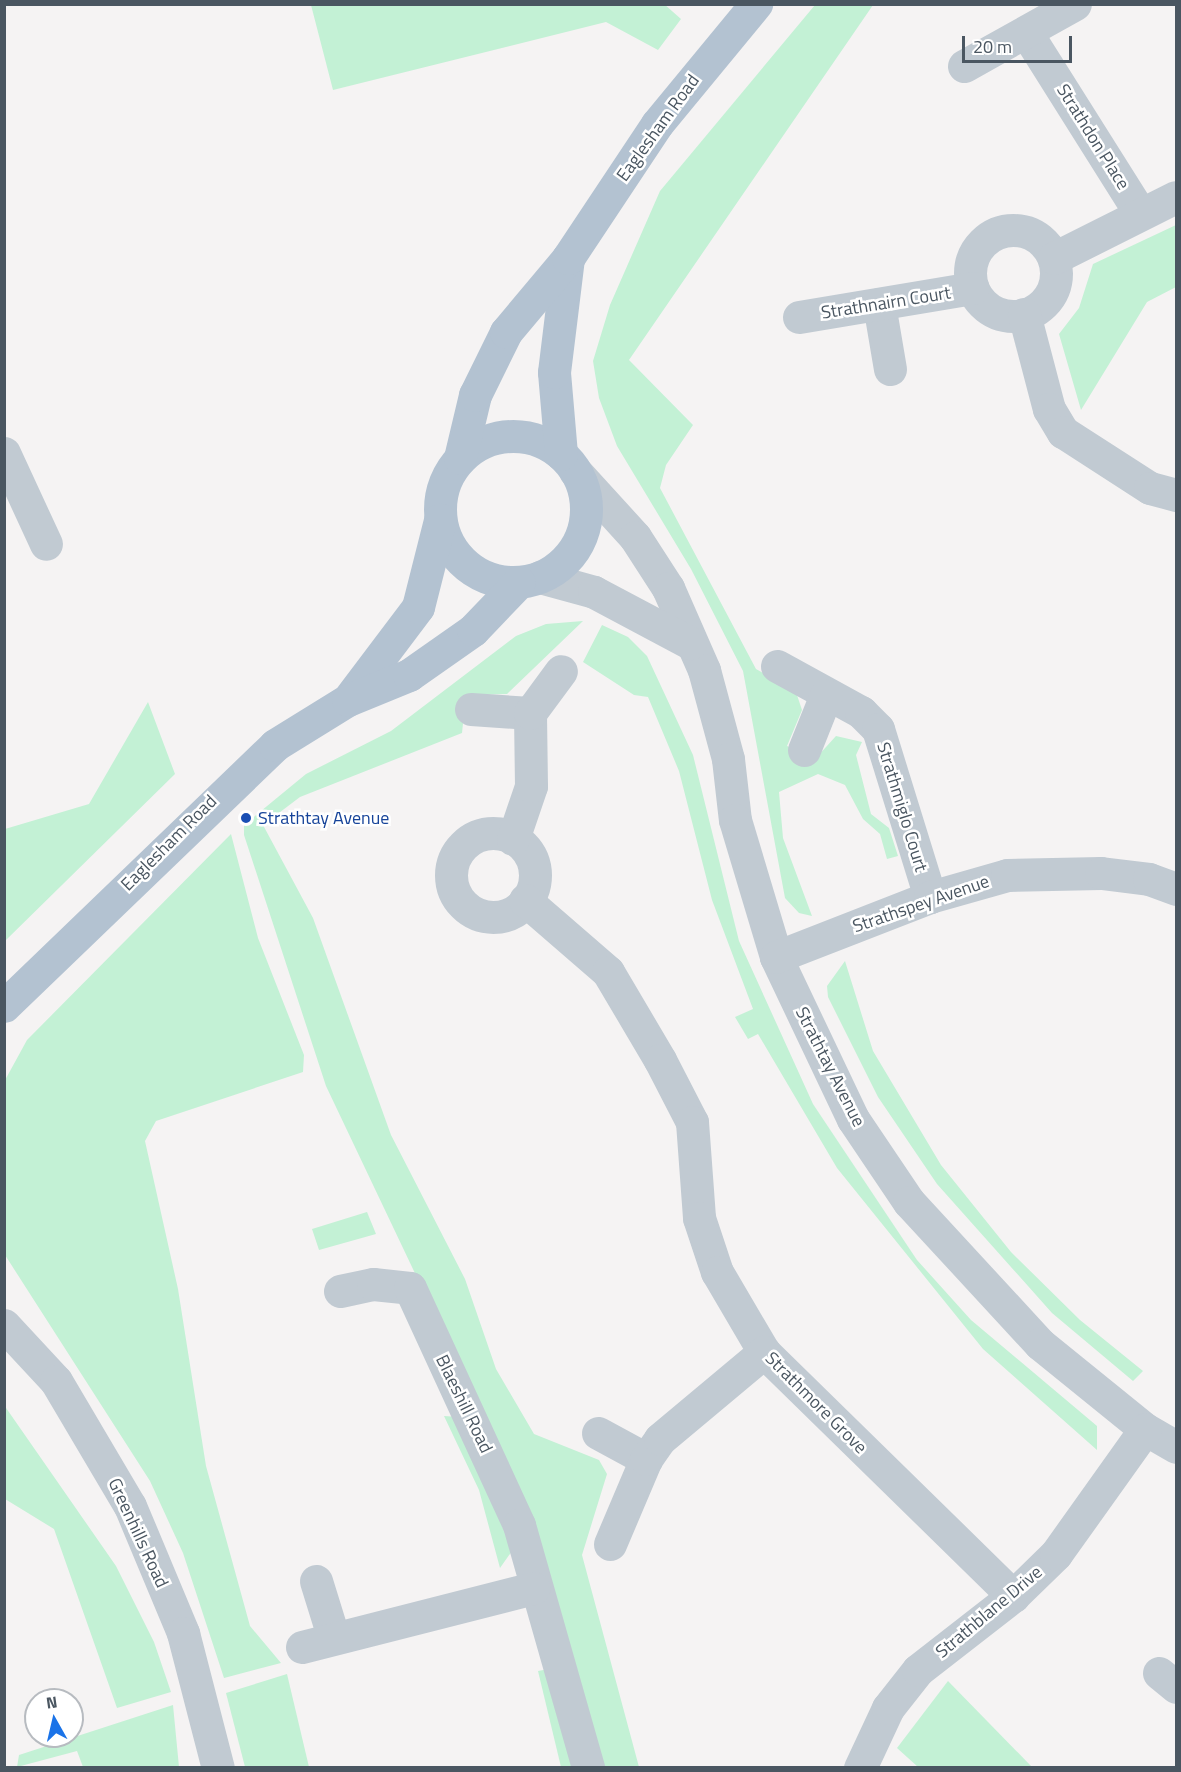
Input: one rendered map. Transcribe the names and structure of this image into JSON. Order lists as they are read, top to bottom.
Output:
{
  "streets": {
    "main road": ["Eaglesham Road"],
    "street": [
      "Strathdon Place",
      "Strathnairn Court",
      "Strathmiglo Court",
      "Strathspey Avenue",
      "Strathtay Avenue",
      "Strathmore Grove",
      "Blaeshill Road",
      "Greenhills Road",
      "Strathblane Drive"
    ]
  },
  "crossings": [
    ["Eaglesham Road", "Strathtay Avenue"],
    ["Strathmiglo Court", "Strathspey Avenue"],
    ["Strathspey Avenue", "Strathtay Avenue"],
    ["Strathtay Avenue", "Strathblane Drive"],
    ["Strathmore Grove", "Strathblane Drive"]
  ],
  "places": ["Strathtay Avenue"],
  "scale_bar": "20 m",
  "north": "top"
}
